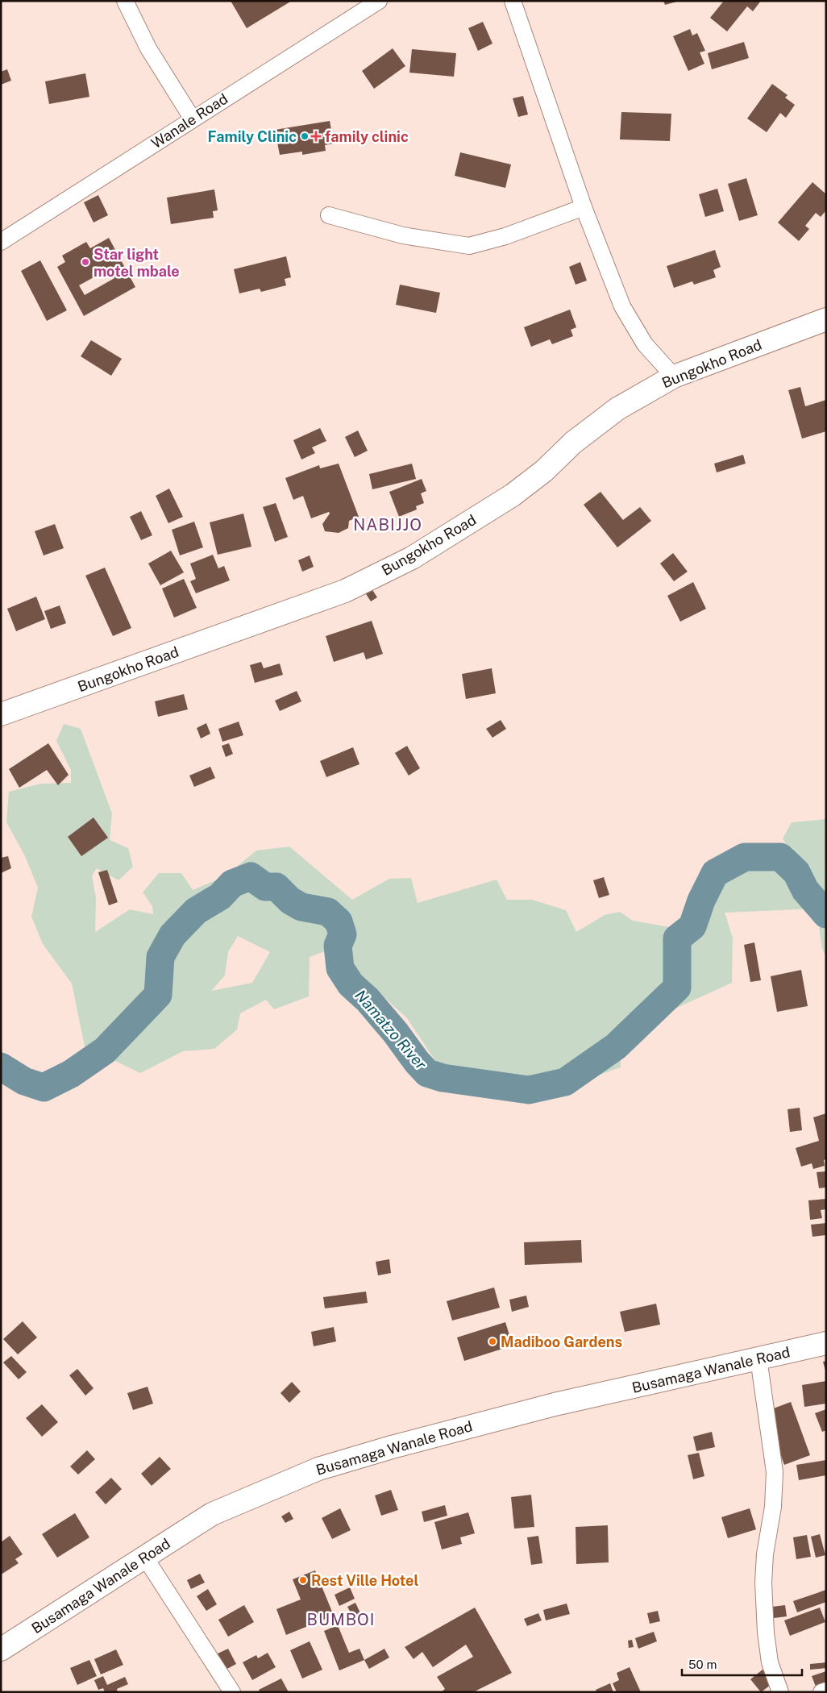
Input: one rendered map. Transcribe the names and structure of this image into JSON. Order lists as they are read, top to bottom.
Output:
{
  "streets": {
    "street": ["Wanale Road", "Bungokho Road", "Busamaga Wanale Road"]
  },
  "districts": ["NABIJJO", "BUMBOI"],
  "water": ["Namatzo River"],
  "places": {
    "other": [
      "Family Clinic",
      "Star light motel mbale",
      "Madiboo Gardens",
      "Rest Ville Hotel"
    ],
    "health": ["family clinic"]
  },
  "scale_bar": "50 m"
}
